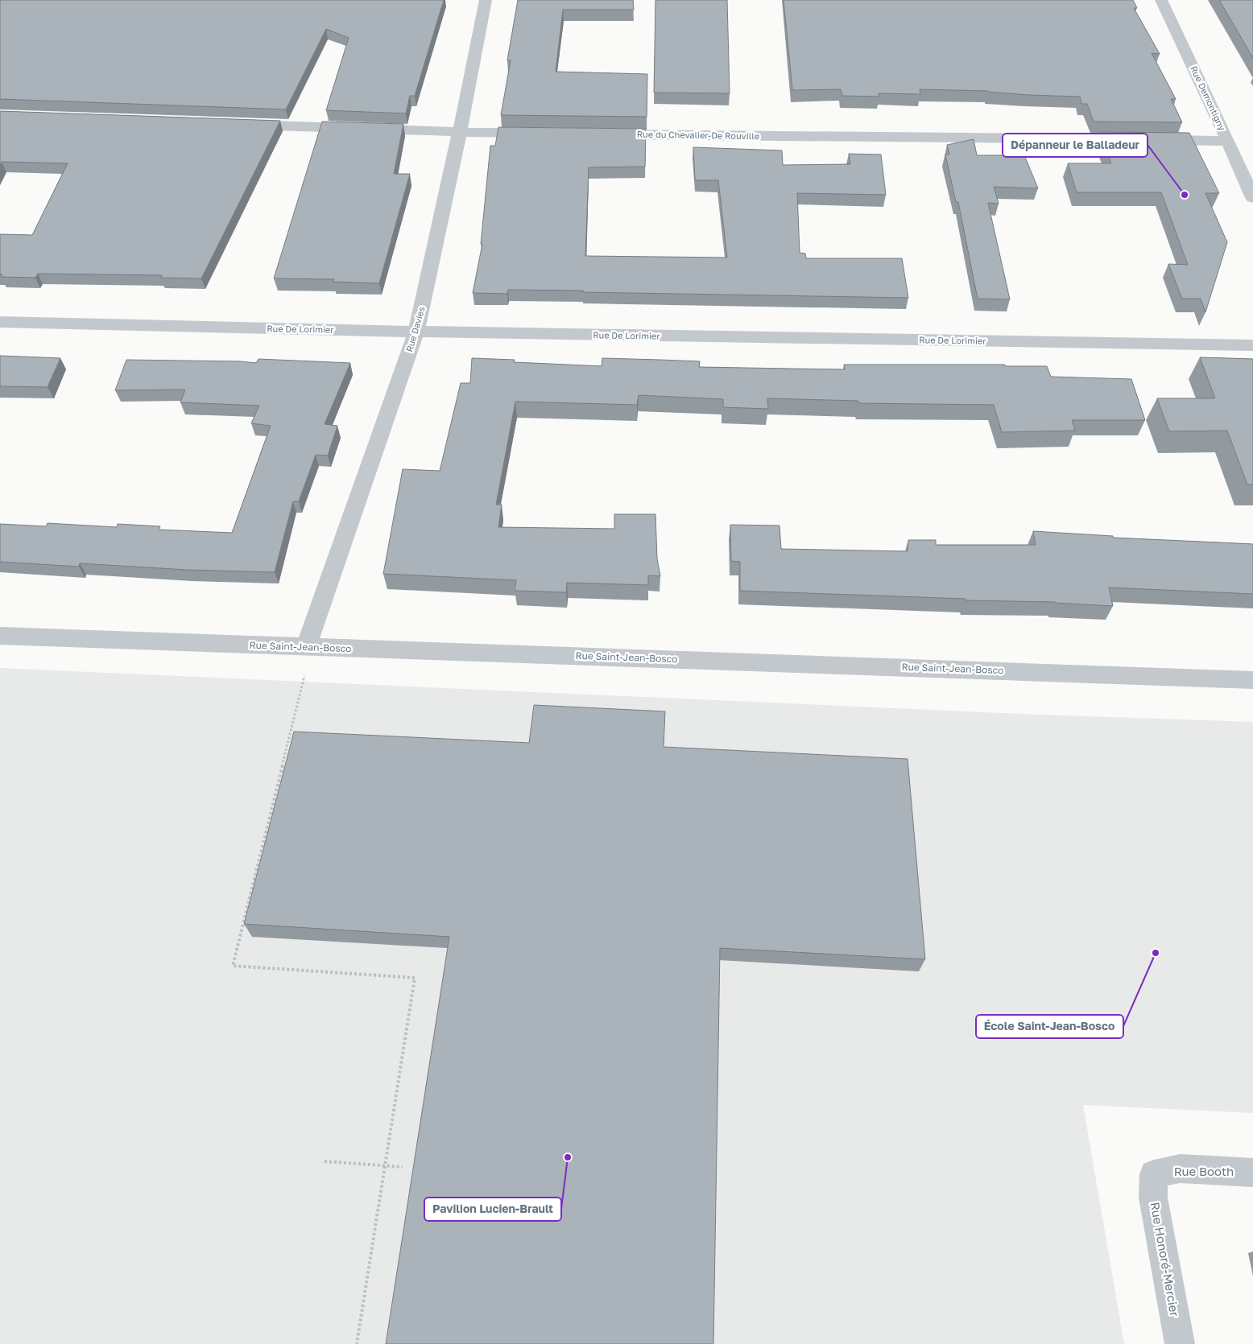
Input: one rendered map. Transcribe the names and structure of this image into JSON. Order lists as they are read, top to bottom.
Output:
{
  "streets": {
    "street": [
      "Rue Demontigny",
      "Rue du Chevalier-De Rouville",
      "Rue De Lorimier",
      "Rue Davies",
      "Rue Saint-Jean-Bosco",
      "Rue Booth",
      "Rue Honoré-Mercier"
    ]
  },
  "crossings": [
    ["Rue Demontigny", "Rue du Chevalier-De Rouville"],
    ["Rue De Lorimier", "Rue Davies"],
    ["Rue Davies", "Rue Saint-Jean-Bosco"],
    ["Rue Booth", "Rue Honoré-Mercier"]
  ],
  "places": ["Dépanneur le Balladeur", "École Saint-Jean-Bosco", "Pavilion Lucien-Brault"]
}
